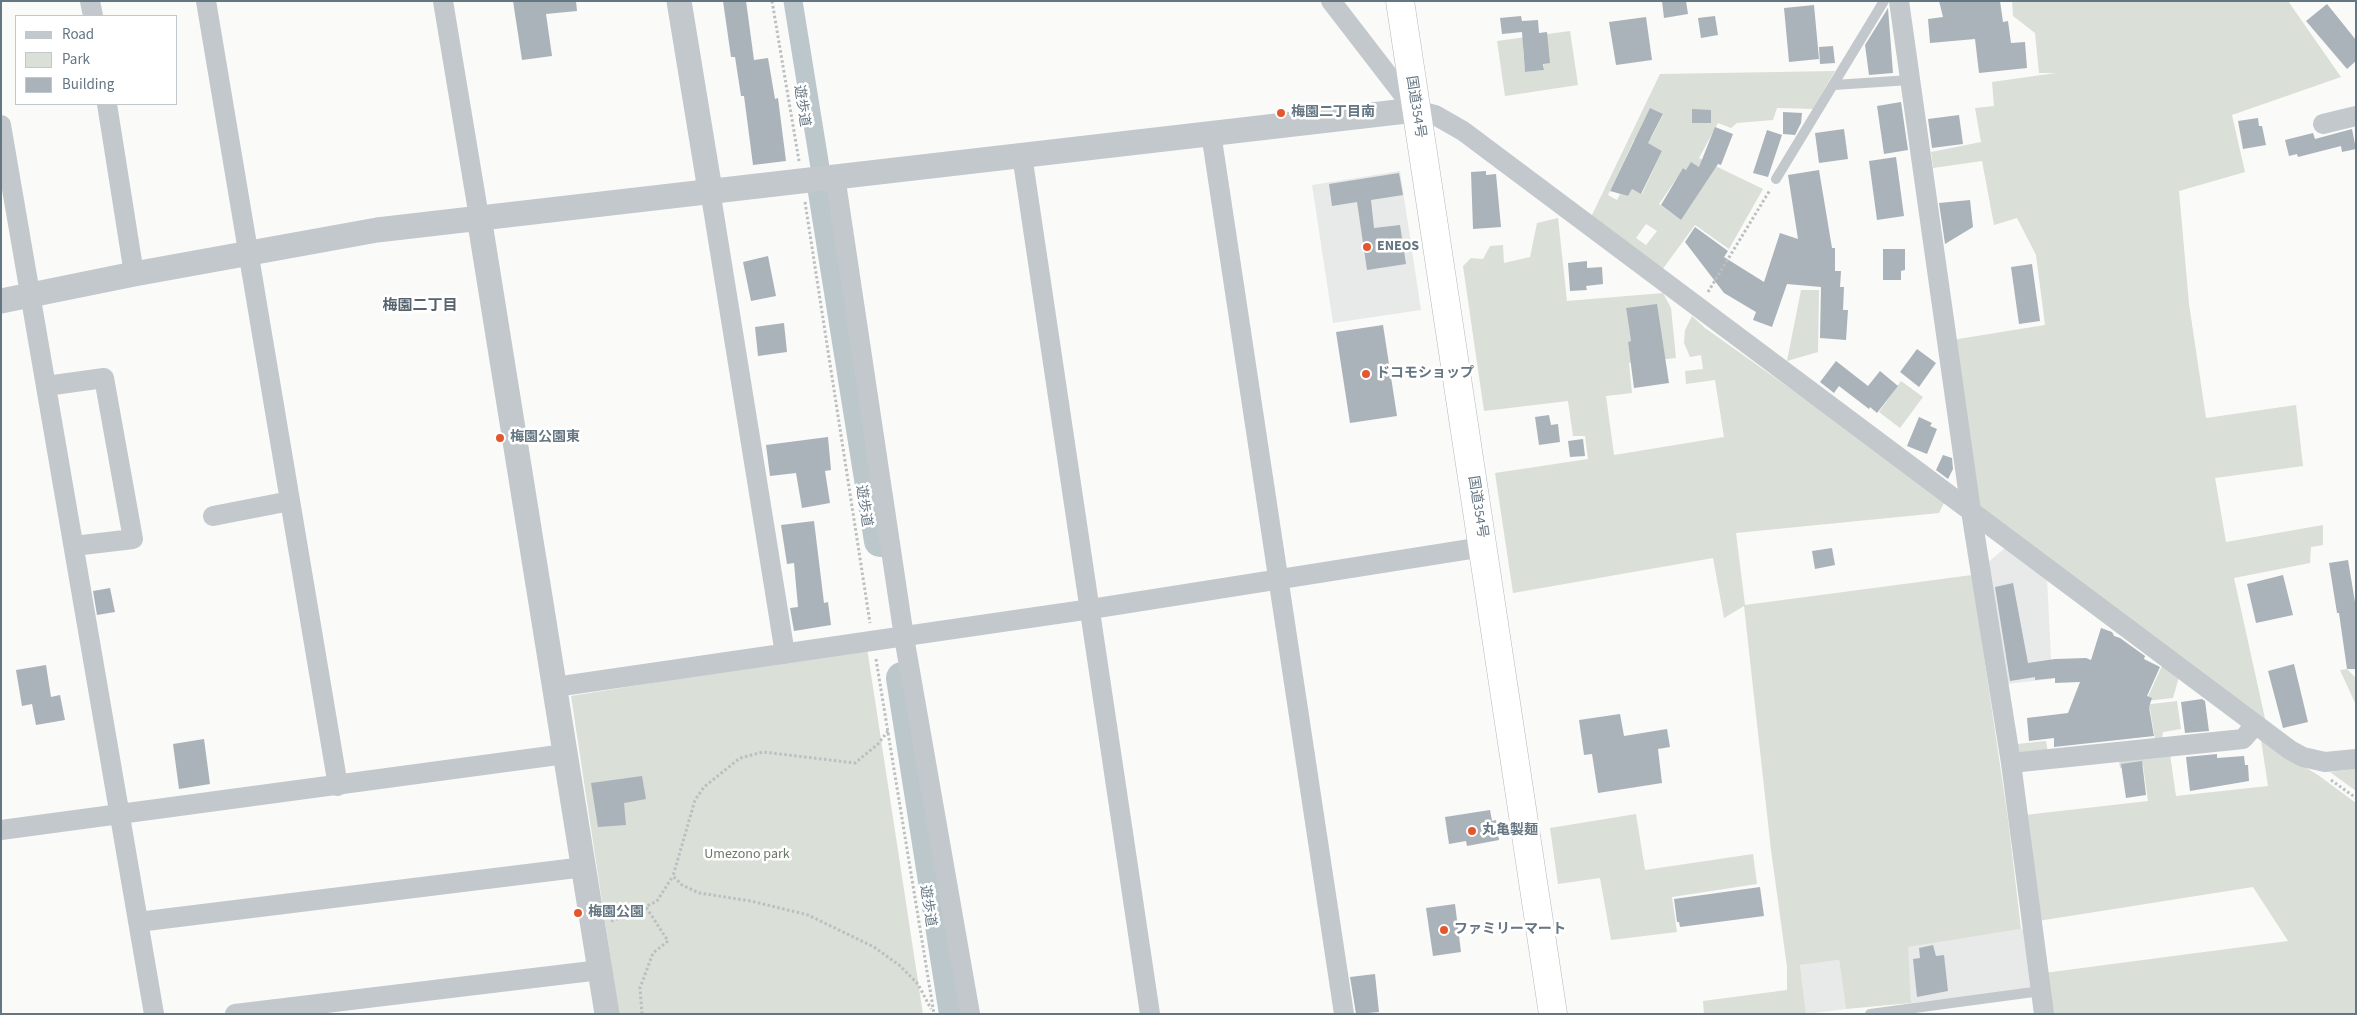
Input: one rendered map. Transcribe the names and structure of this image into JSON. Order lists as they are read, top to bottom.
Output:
{
  "streets": {
    "highway": ["国道354号"],
    "path": ["遊歩道"]
  },
  "districts": ["梅園二丁目"],
  "parks": ["Umezono park"],
  "places": [
    "梅園二丁目南",
    "ENEOS",
    "ドコモショップ",
    "梅園公園東",
    "丸亀製麺",
    "梅園公園",
    "ファミリーマート"
  ],
  "legend": ["Road", "Park", "Building"]
}
